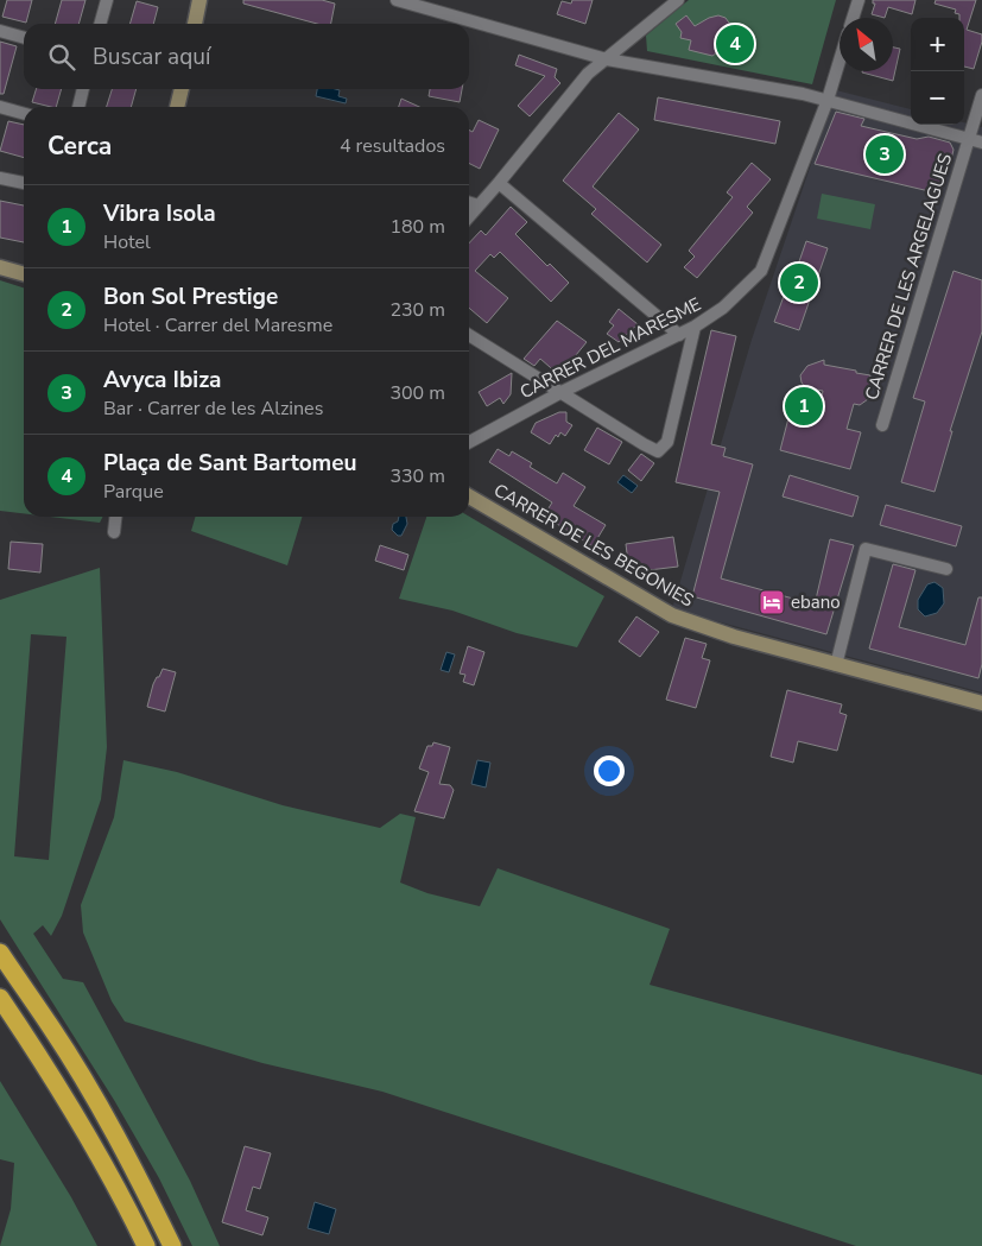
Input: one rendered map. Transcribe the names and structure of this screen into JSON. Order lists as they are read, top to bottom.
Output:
{
  "streets": {
    "street": ["CARRER DE LES ARGELAGUES", "CARRER DEL MARESME", "CARRER DE LES BEGONIES"]
  },
  "places": {
    "hotel": ["ebano"]
  },
  "north": "top left",
  "page": {
    "map_buttons": ["+", "−"],
    "pins": [
      "4",
      "3",
      "2",
      "1"
    ],
    "search": "Buscar aquí",
    "heading": ["Cerca", "4 resultados"],
    "list": [
      {
        "mark": "1",
        "name": "Vibra Isola",
        "note": "Hotel",
        "value": "180 m"
      },
      {
        "mark": "2",
        "name": "Bon Sol Prestige",
        "note": "Hotel · Carrer del Maresme",
        "value": "230 m"
      },
      {
        "mark": "3",
        "name": "Avyca Ibiza",
        "note": "Bar · Carrer de les Alzines",
        "value": "300 m"
      },
      {
        "mark": "4",
        "name": "Plaça de Sant Bartomeu",
        "note": "Parque",
        "value": "330 m"
      }
    ]
  }
}
